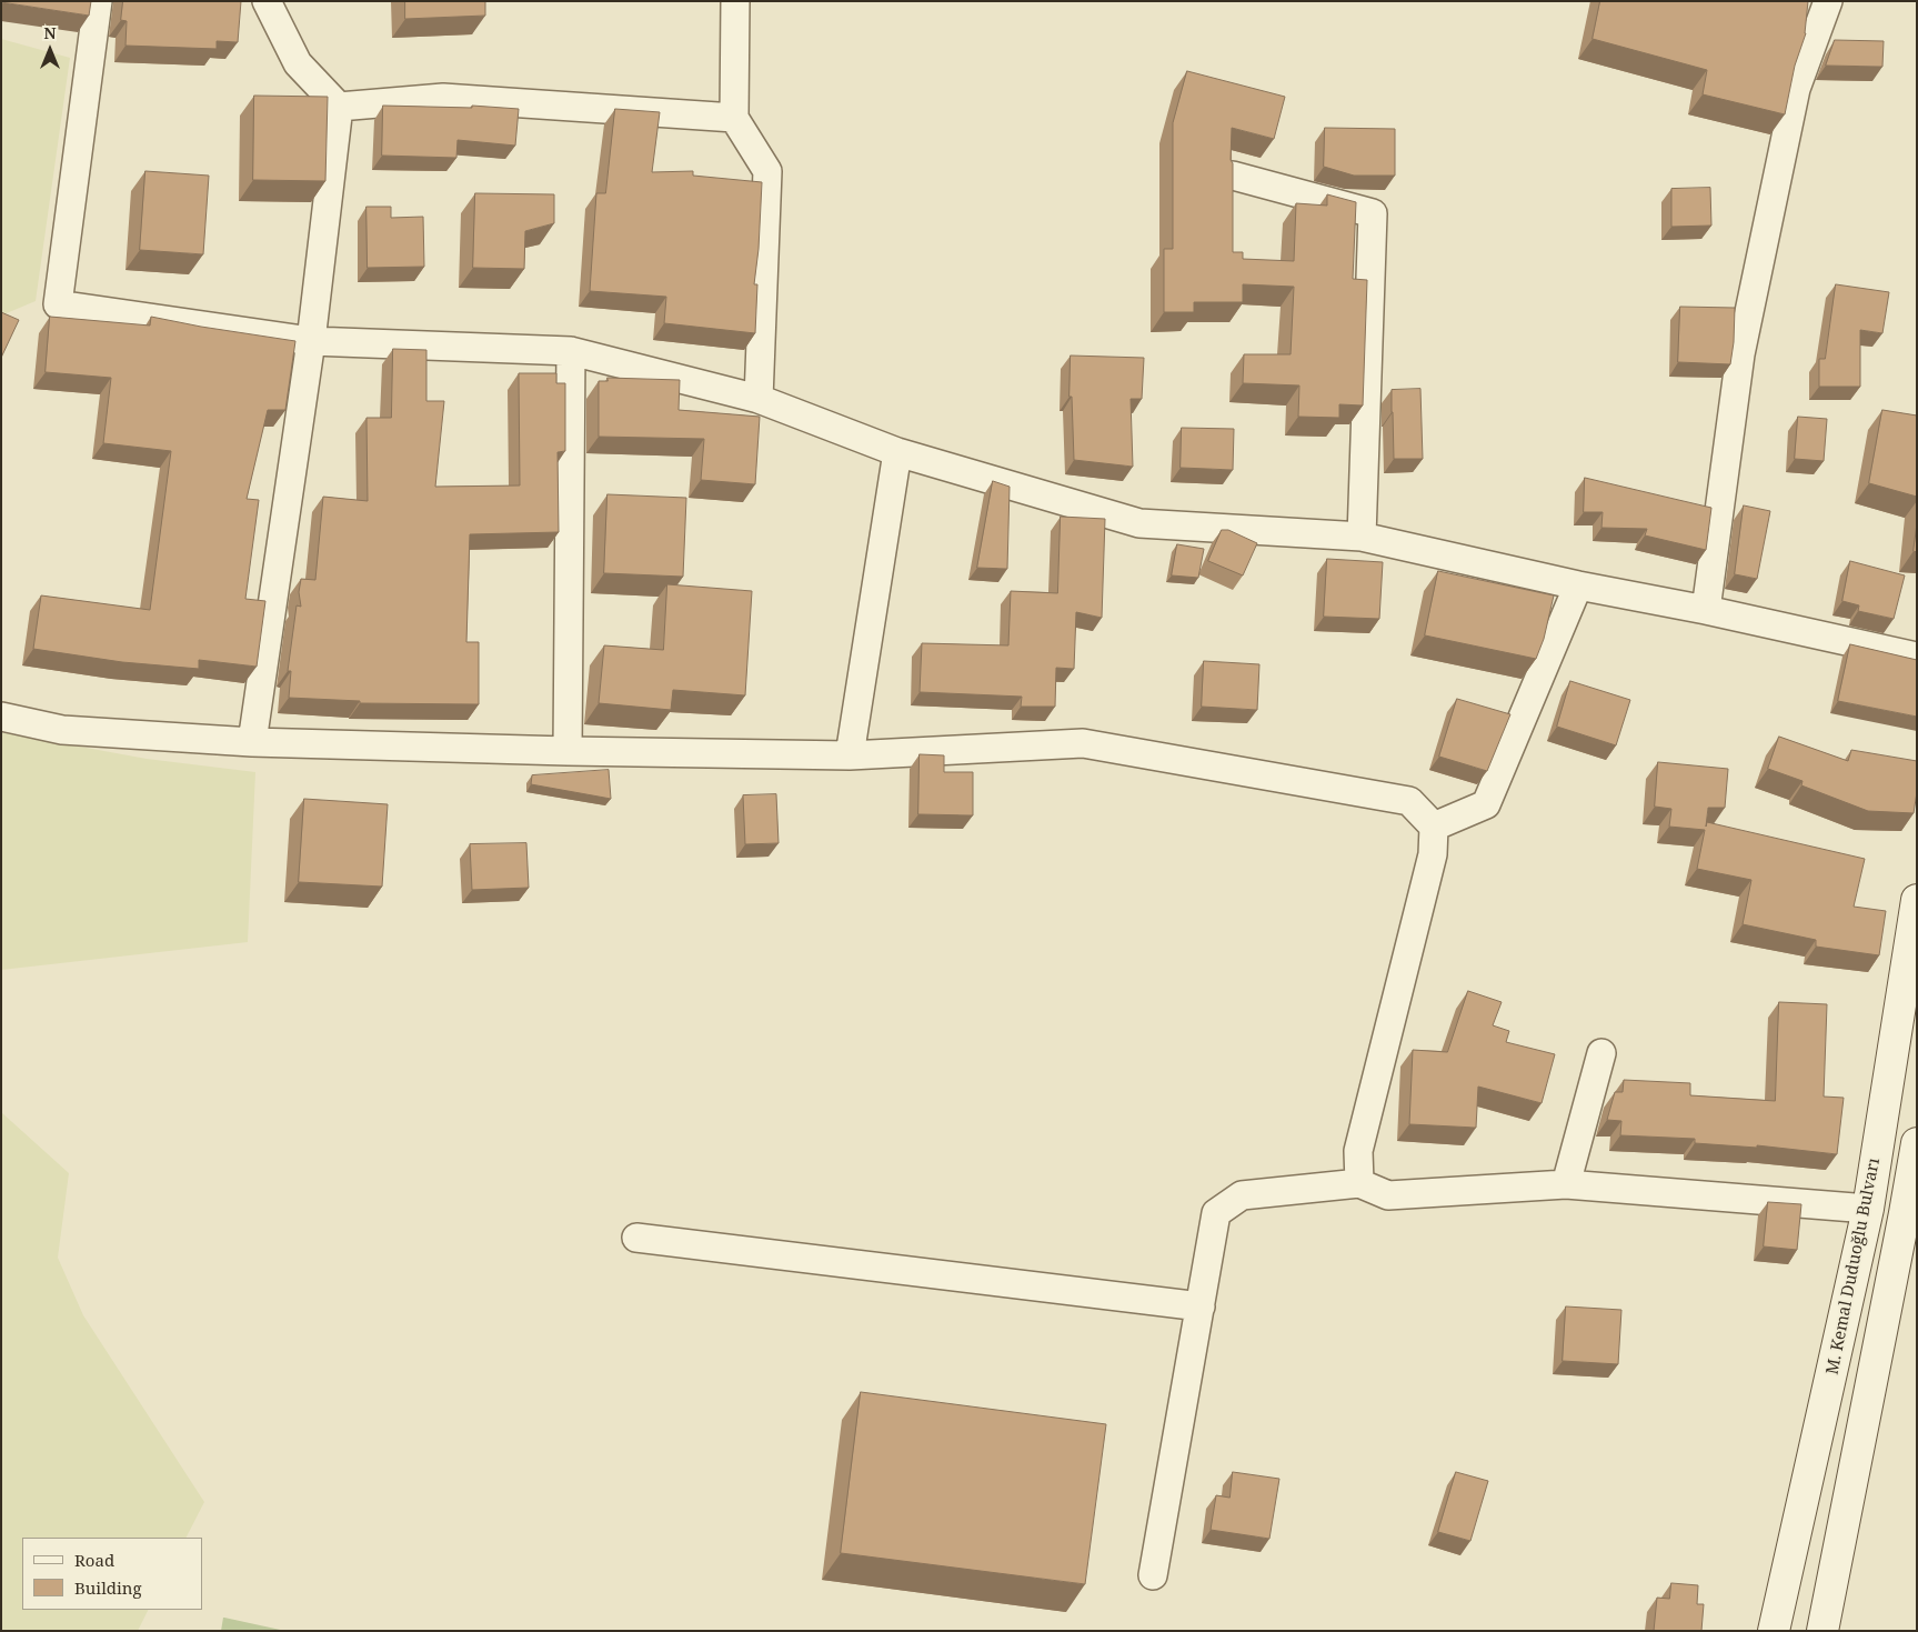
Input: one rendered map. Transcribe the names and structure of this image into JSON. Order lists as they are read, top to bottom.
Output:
{
  "streets": {
    "street": ["M. Kemal Duduoğlu Bulvarı"]
  },
  "legend": ["Road", "Building"],
  "north": "top"
}
